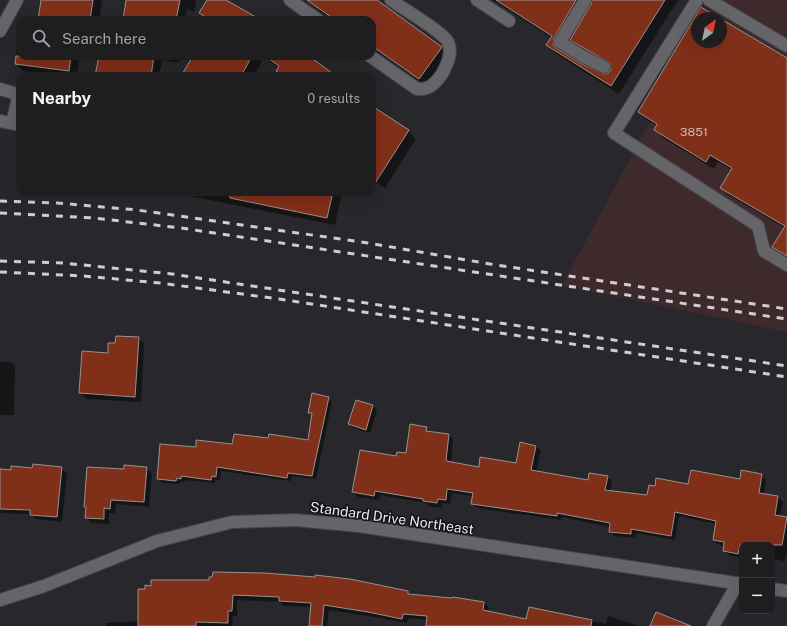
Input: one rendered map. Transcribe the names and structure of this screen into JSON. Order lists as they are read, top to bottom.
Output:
{
  "streets": {
    "street": ["Standard Drive Northeast"]
  },
  "house_numbers": ["3851"],
  "north": "top right",
  "page": {
    "search": "Search here",
    "heading": ["Nearby", "0 results"],
    "map_buttons": ["+", "−"]
  }
}
